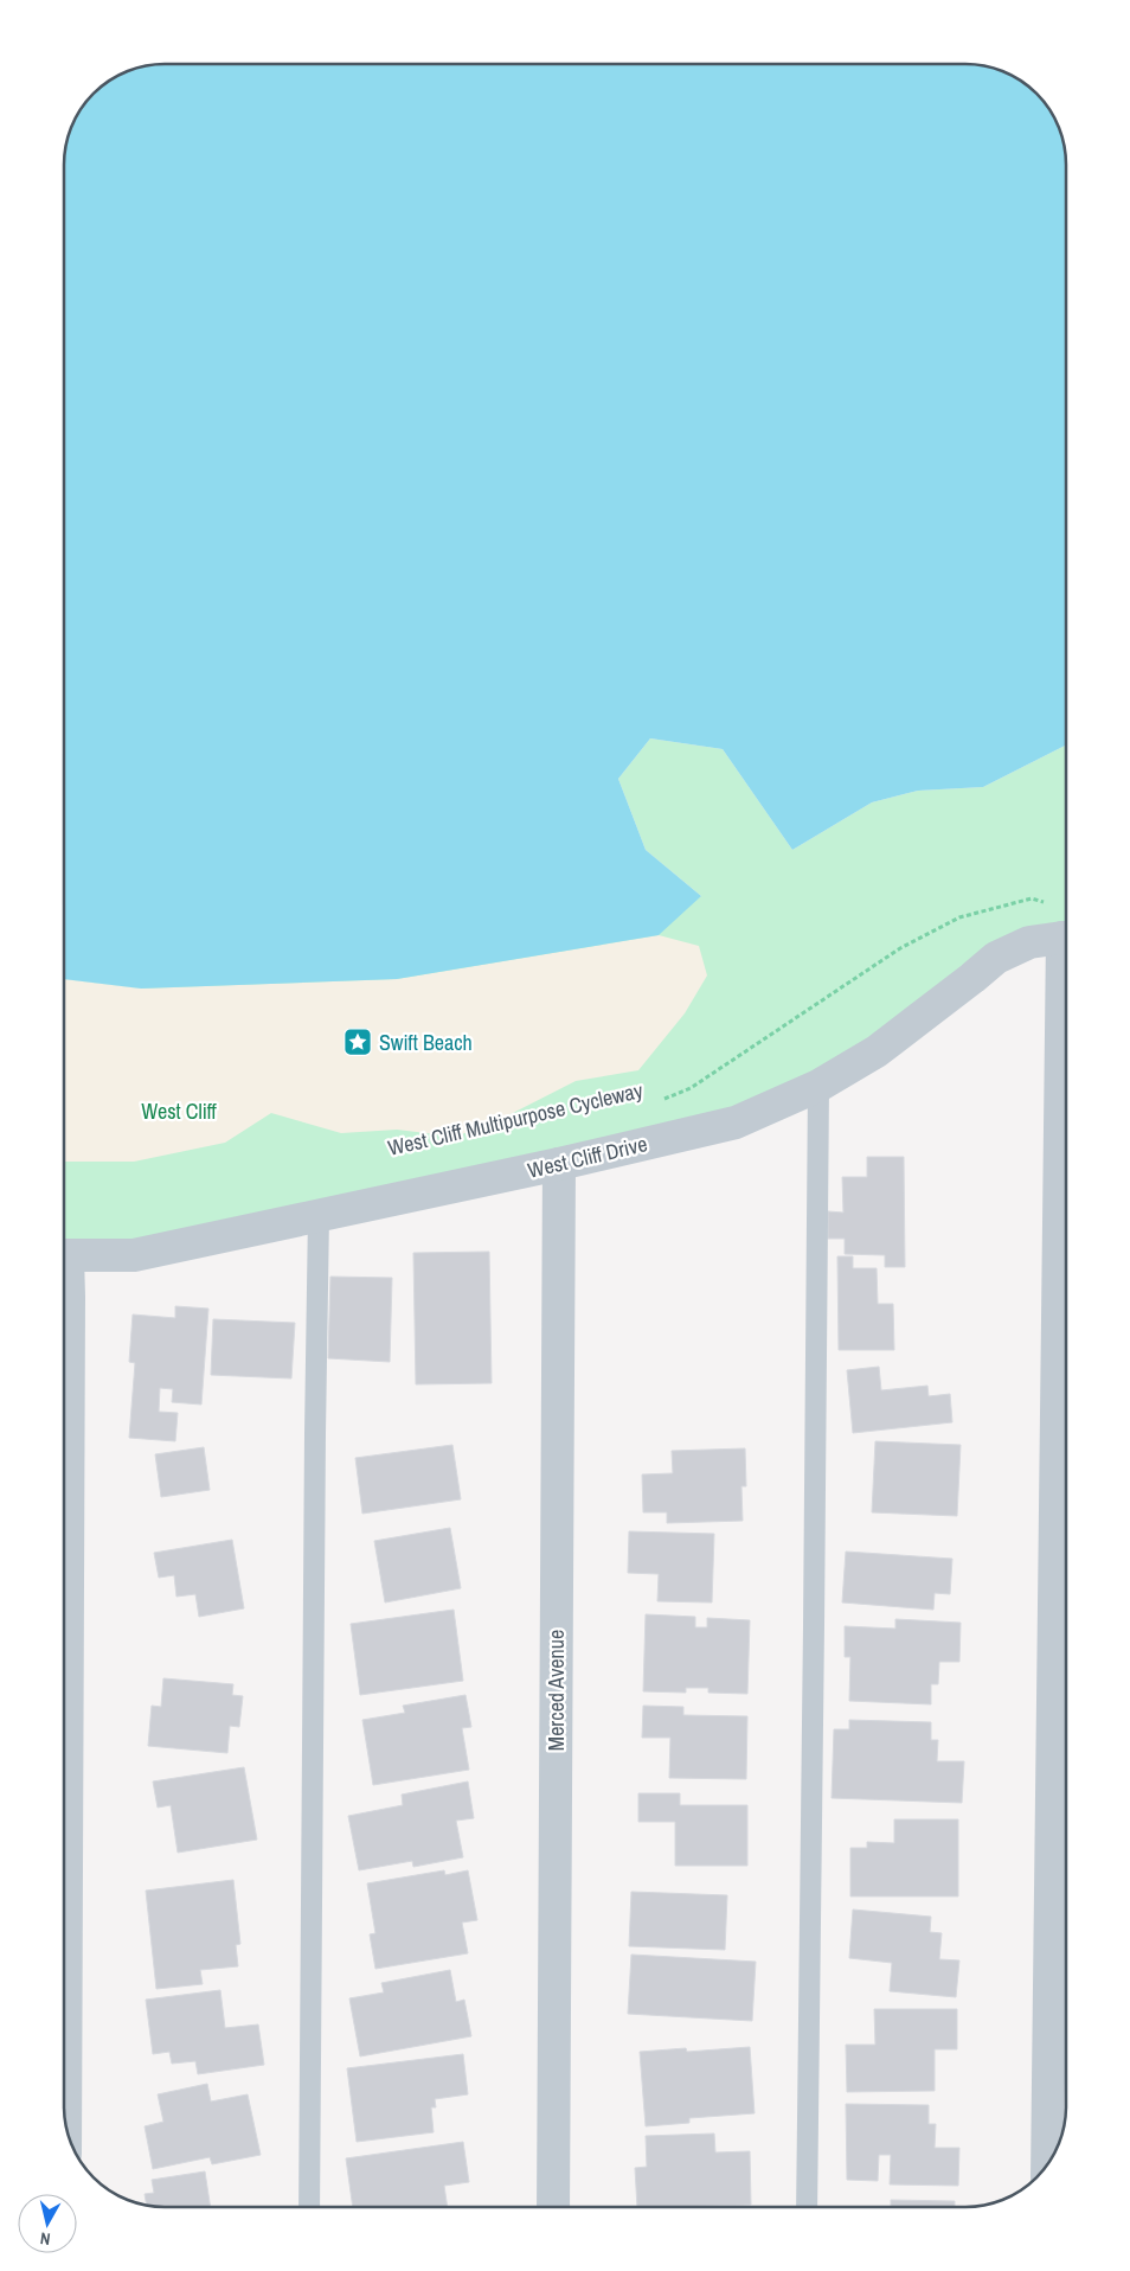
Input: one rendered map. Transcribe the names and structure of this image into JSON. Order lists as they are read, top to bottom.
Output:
{
  "streets": {
    "street": ["West Cliff Drive", "Merced Avenue"],
    "path": ["West Cliff Multipurpose Cycleway"]
  },
  "crossings": [
    ["West Cliff Drive", "Merced Avenue"]
  ],
  "parks": ["West Cliff"],
  "places": {
    "place": ["Swift Beach"]
  },
  "north": "bottom"
}
